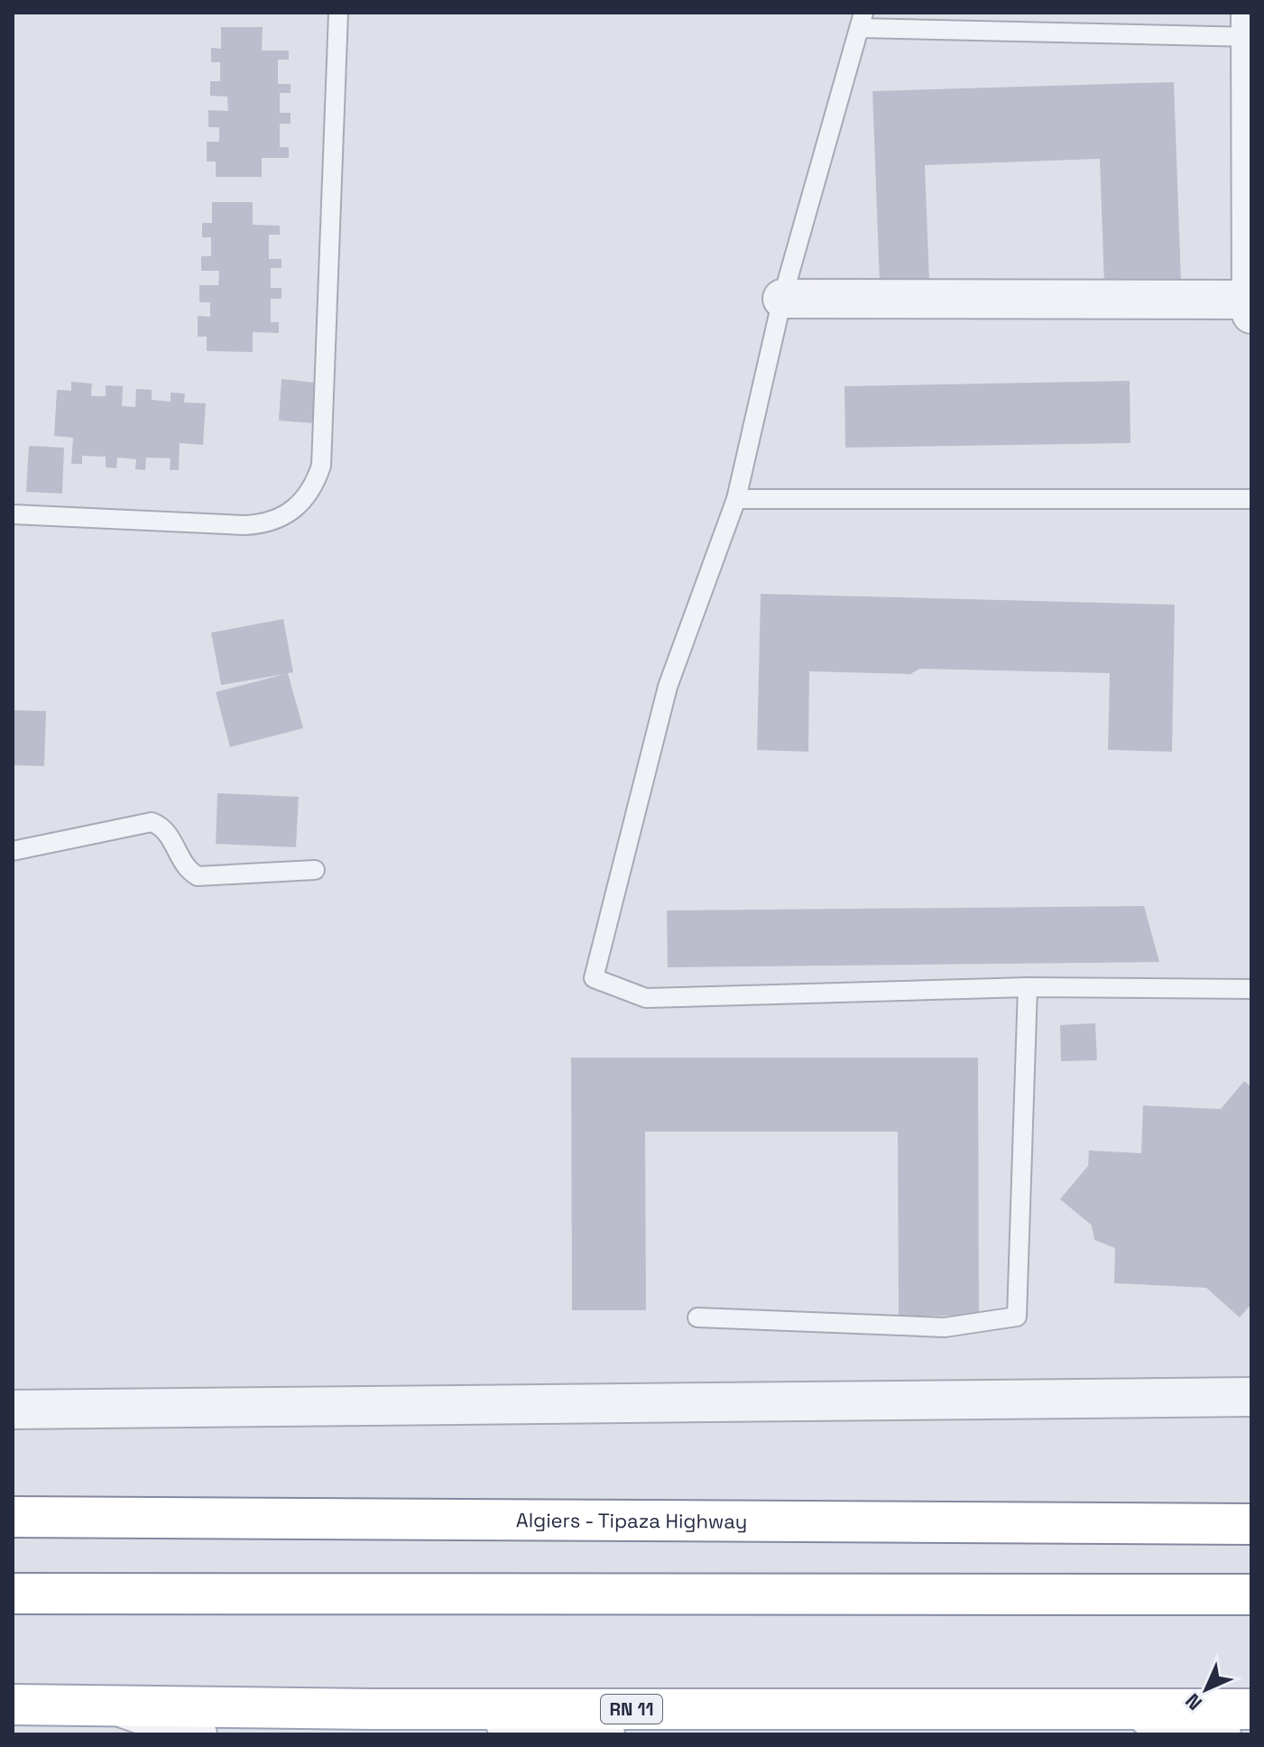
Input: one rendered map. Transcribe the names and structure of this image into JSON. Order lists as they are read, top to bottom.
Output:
{
  "streets": {
    "main road": ["Algiers - Tipaza Highway", "RN 11"]
  },
  "north": "bottom left"
}
